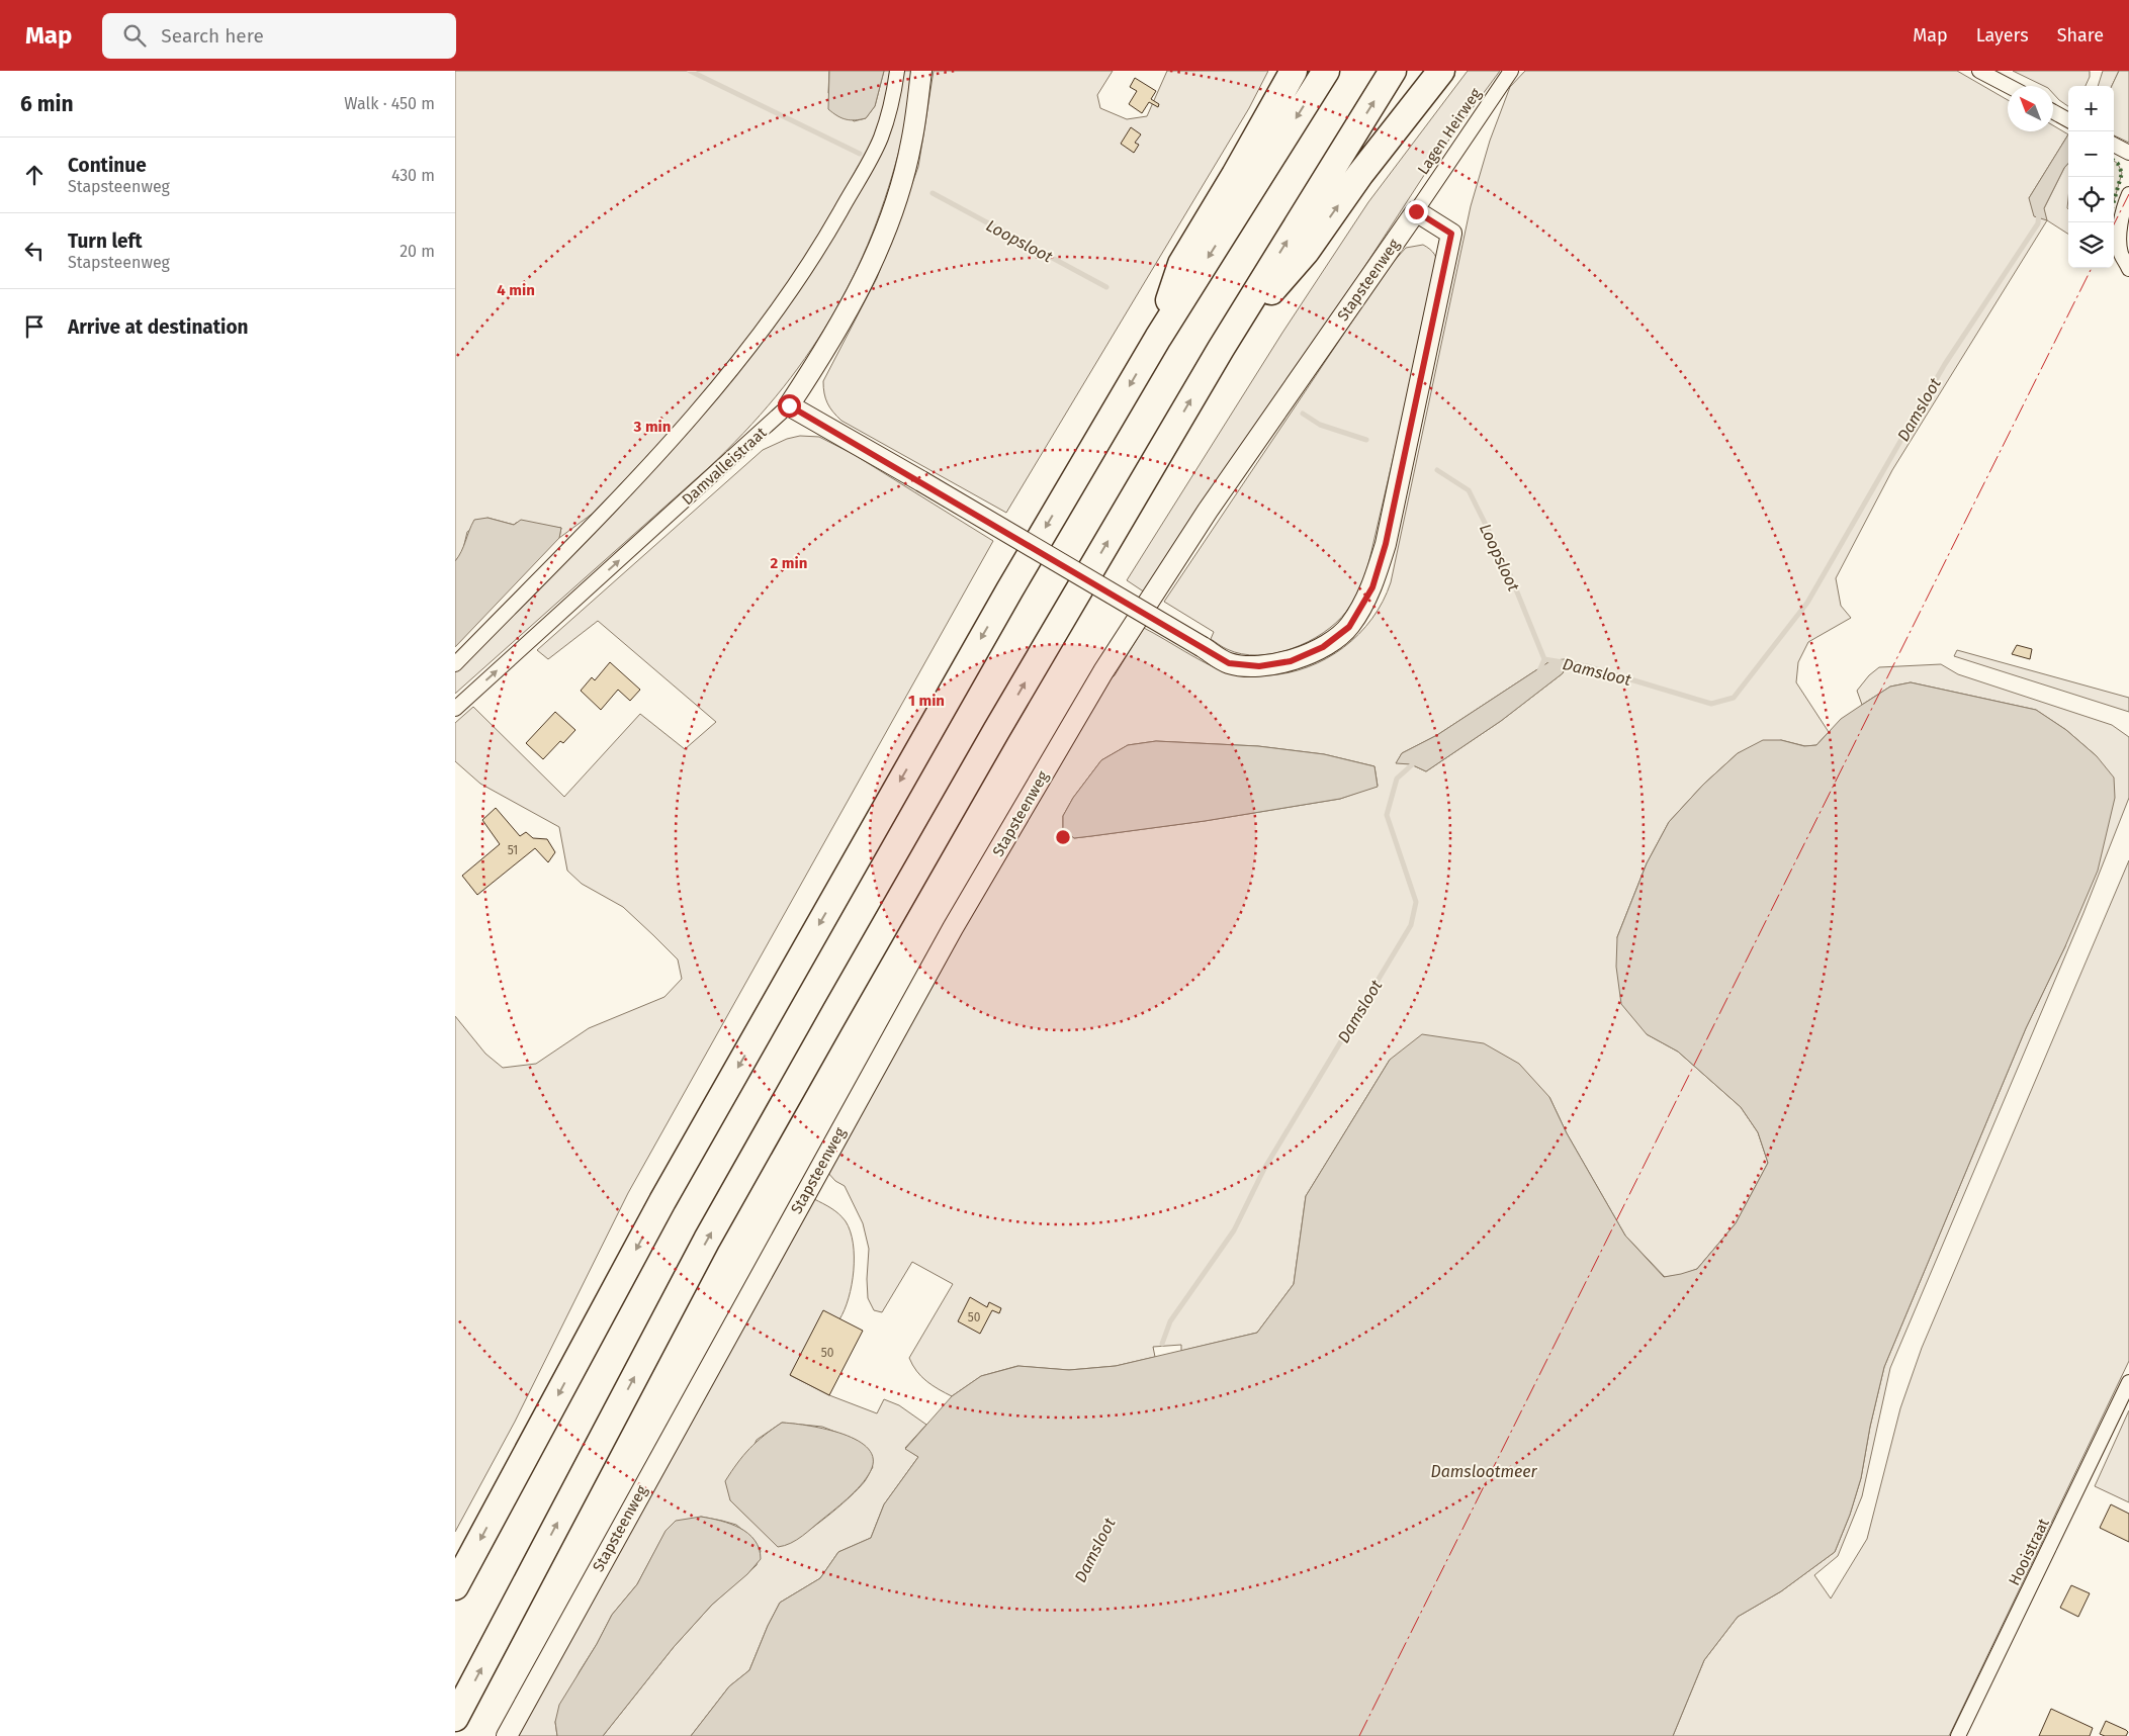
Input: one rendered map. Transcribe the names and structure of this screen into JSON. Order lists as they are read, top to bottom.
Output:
{
  "streets": {
    "street": [
      "Lagen Heirweg",
      "Stapsteenweg",
      "Damvalleistraat",
      "Hooistraat"
    ]
  },
  "crossings": [
    ["Lagen Heirweg", "Stapsteenweg"]
  ],
  "water": ["Loopsloot", "Damsloot", "Damslootmeer"],
  "house_numbers": ["51", "50", "50"],
  "north": "top left",
  "page": {
    "header": "Map",
    "search": "Search here",
    "nav": ["Map", "Layers", "Share"],
    "heading": ["6 min", "Walk · 450 m"],
    "map_buttons": ["+", "−"],
    "list": [
      ["Continue", "Stapsteenweg", "430 m"],
      ["Turn left", "Stapsteenweg", "20 m"],
      "Arrive at destination"
    ]
  },
  "rings": [
    "4 min",
    "3 min",
    "2 min",
    "1 min"
  ]
}
